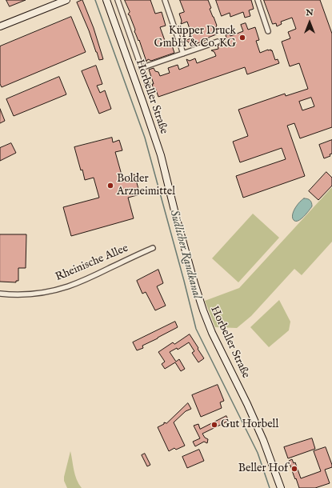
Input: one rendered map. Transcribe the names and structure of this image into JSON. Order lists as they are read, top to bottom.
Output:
{
  "streets": {
    "main road": ["Horbeller Straße"],
    "street": ["Rheinische Allee"]
  },
  "water": ["Südlicher Randkanal"],
  "places": [
    "Küpper Druck GmbH & Co. KG",
    "Bolder Arzneimittel",
    "Gut Horbell",
    "Beller Hof"
  ],
  "north": "top"
}
